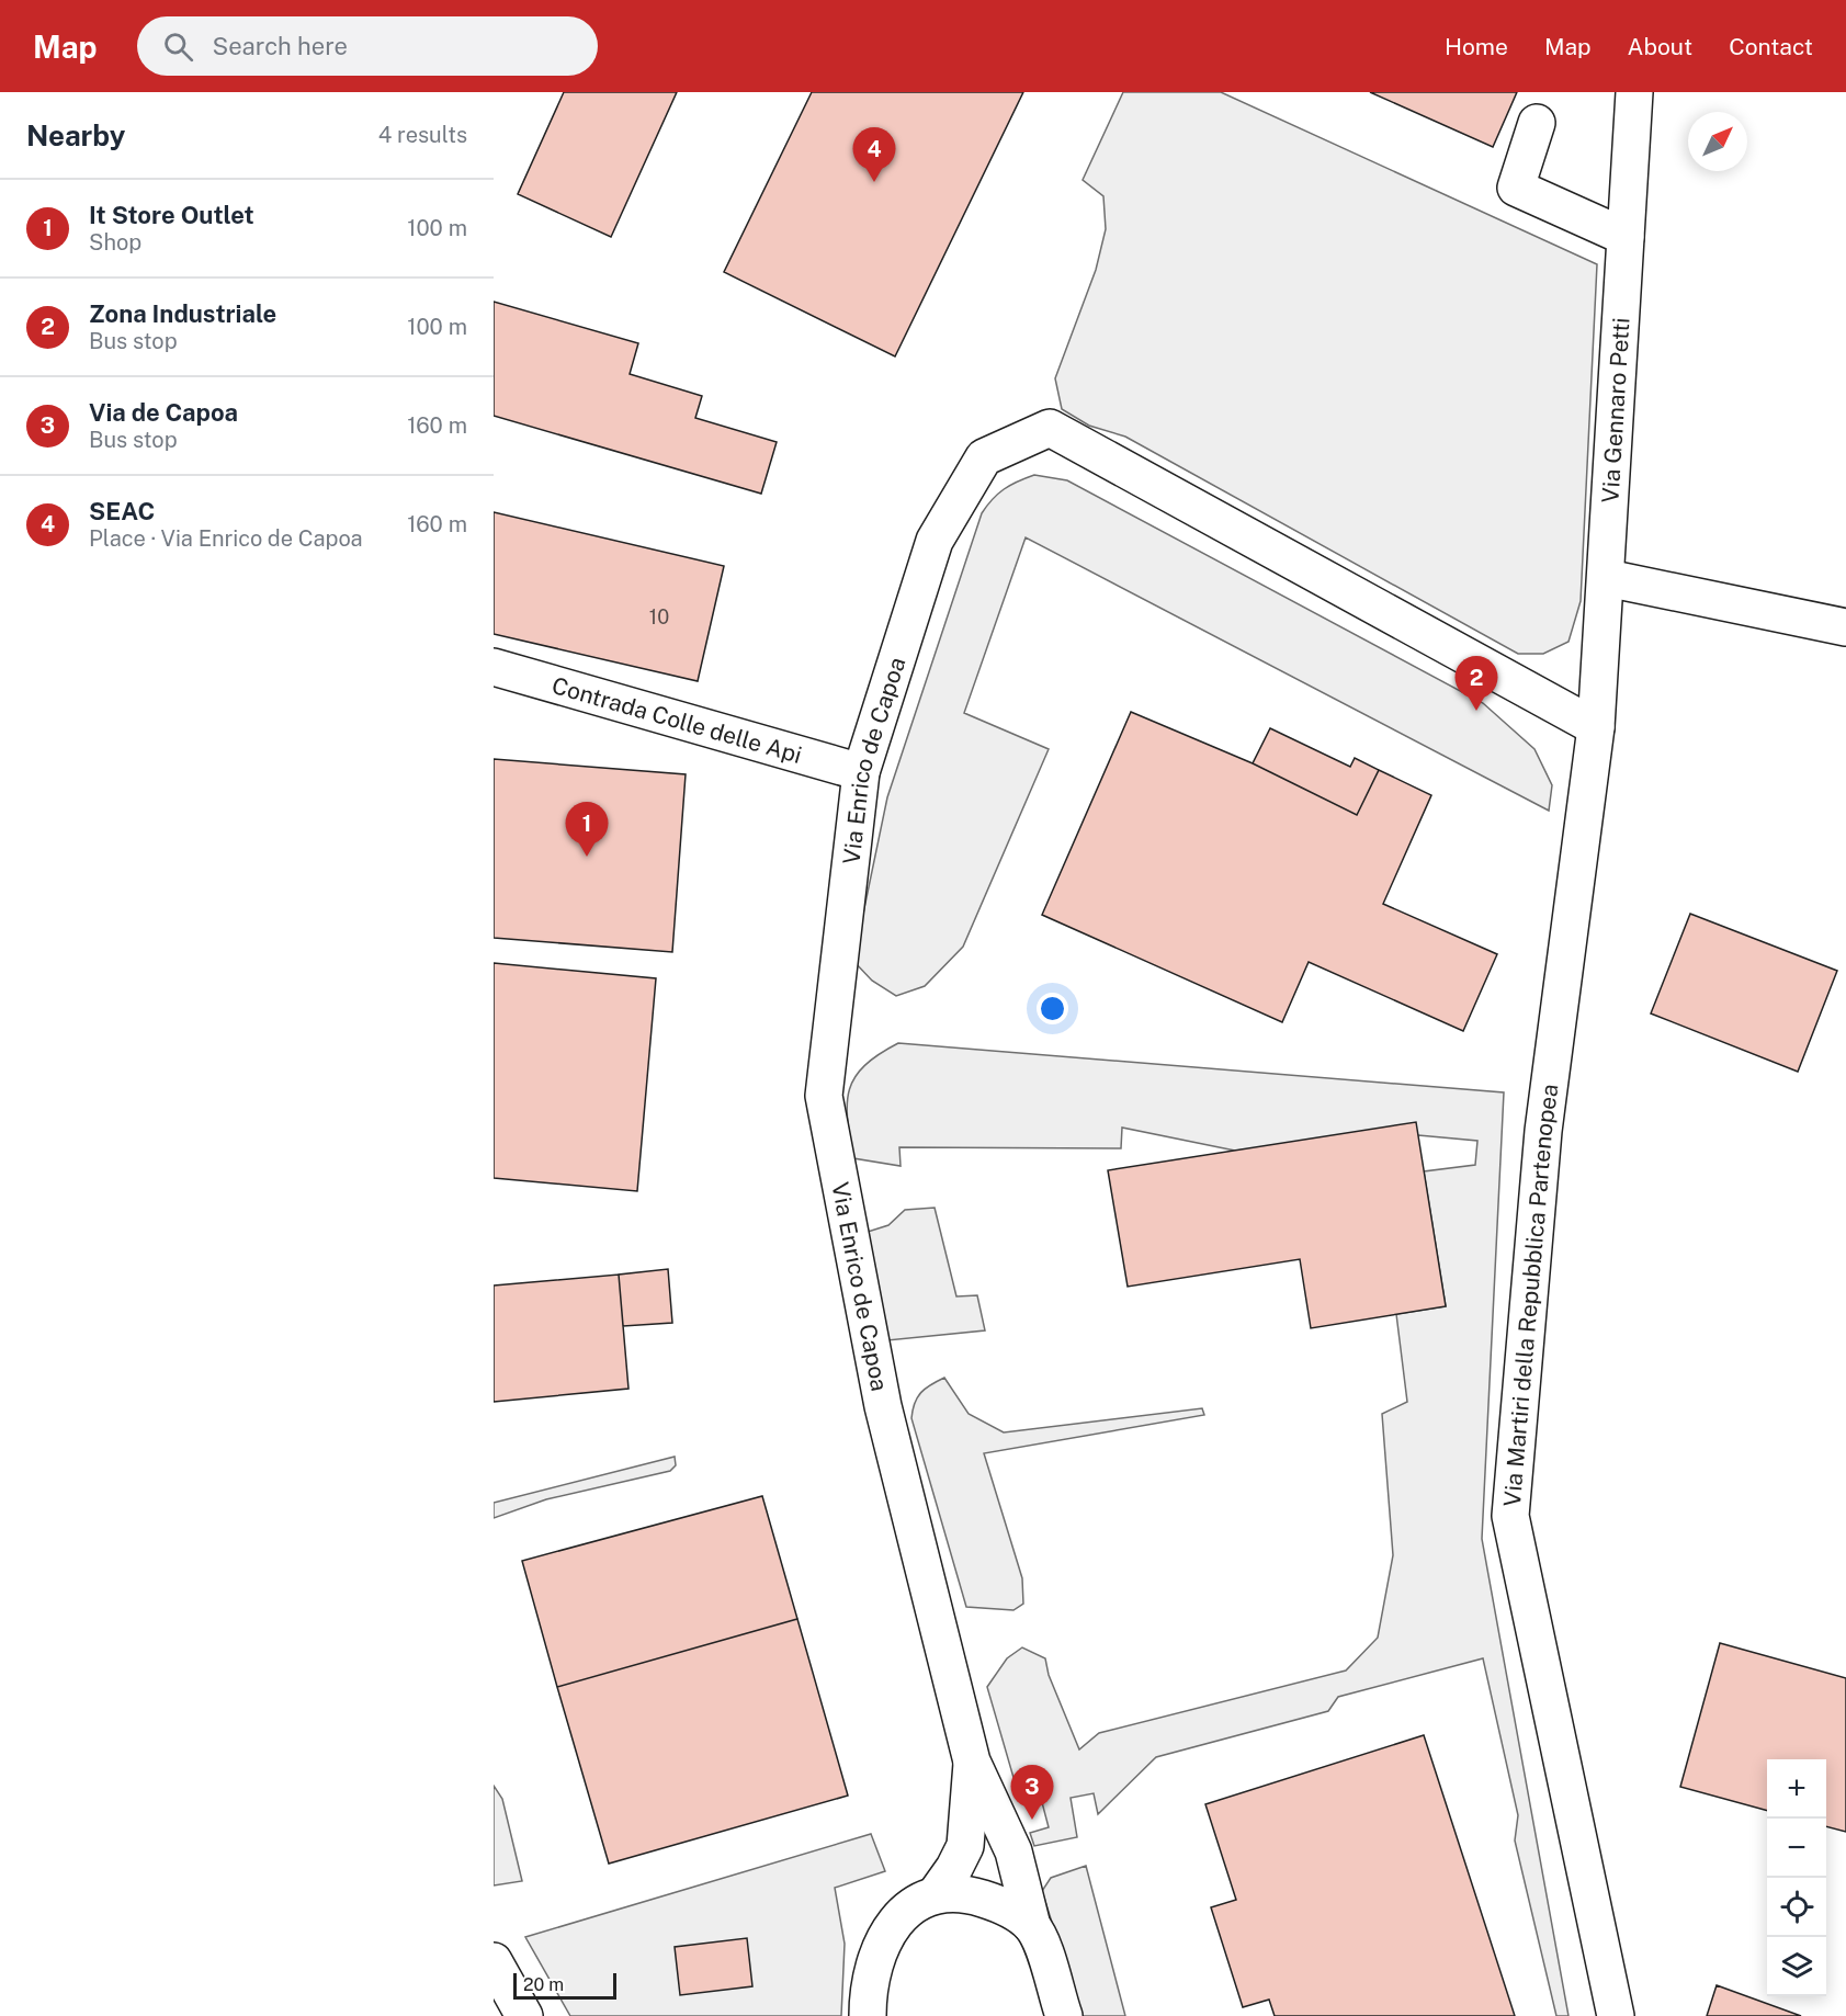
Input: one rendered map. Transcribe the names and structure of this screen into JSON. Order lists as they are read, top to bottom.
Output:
{
  "streets": {
    "street": [
      "Via Gennaro Petti",
      "Contrada Colle delle Api",
      "Via Enrico de Capoa",
      "Via Martiri della Repubblica Partenopea"
    ]
  },
  "crossings": [
    ["Via Gennaro Petti", "Via Enrico de Capoa"],
    ["Via Gennaro Petti", "Via Martiri della Repubblica Partenopea"],
    ["Contrada Colle delle Api", "Via Enrico de Capoa"],
    ["Via Enrico de Capoa", "Via Martiri della Repubblica Partenopea"]
  ],
  "house_numbers": ["10"],
  "scale_bar": "20 m",
  "north": "top right",
  "page": {
    "header": "Map",
    "search": "Search here",
    "nav": [
      "Home",
      "Map",
      "About",
      "Contact"
    ],
    "heading": ["Nearby", "4 results"],
    "pins": [
      "4",
      "2",
      "1",
      "3"
    ],
    "list": [
      {
        "mark": "1",
        "name": "It Store Outlet",
        "note": "Shop",
        "value": "100 m"
      },
      {
        "mark": "2",
        "name": "Zona Industriale",
        "note": "Bus stop",
        "value": "100 m"
      },
      {
        "mark": "3",
        "name": "Via de Capoa",
        "note": "Bus stop",
        "value": "160 m"
      },
      {
        "mark": "4",
        "name": "SEAC",
        "note": "Place · Via Enrico de Capoa",
        "value": "160 m"
      }
    ],
    "map_buttons": ["+", "−"],
    "scale": "20 m"
  }
}
